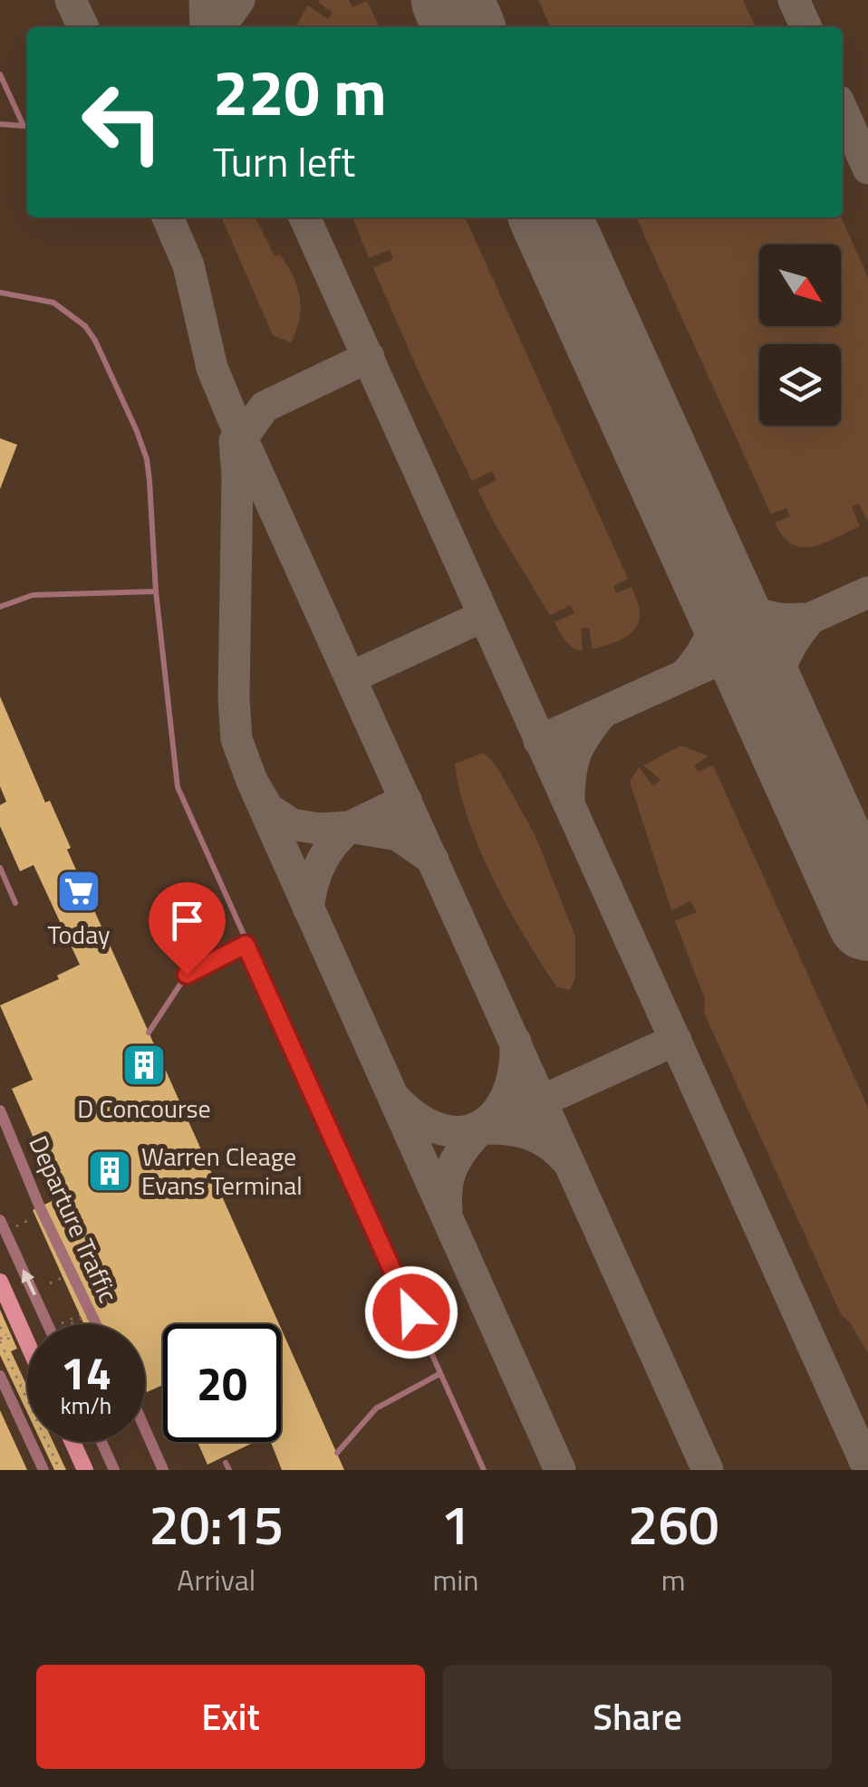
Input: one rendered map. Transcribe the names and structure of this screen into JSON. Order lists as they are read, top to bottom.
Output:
{
  "streets": {
    "street": ["Departure Traffic"]
  },
  "places": {
    "supermarket": ["Today"],
    "building": ["D Concourse", "Warren Cleage Evans Terminal"]
  },
  "north": "bottom right",
  "page": {
    "turn": ["220 m", "Turn left"],
    "speed": "14 km/h",
    "limit": "20",
    "eta": [
      "20:15",
      "Arrival",
      "1",
      "min",
      "260",
      "m"
    ],
    "buttons": ["Exit", "Share"]
  }
}
